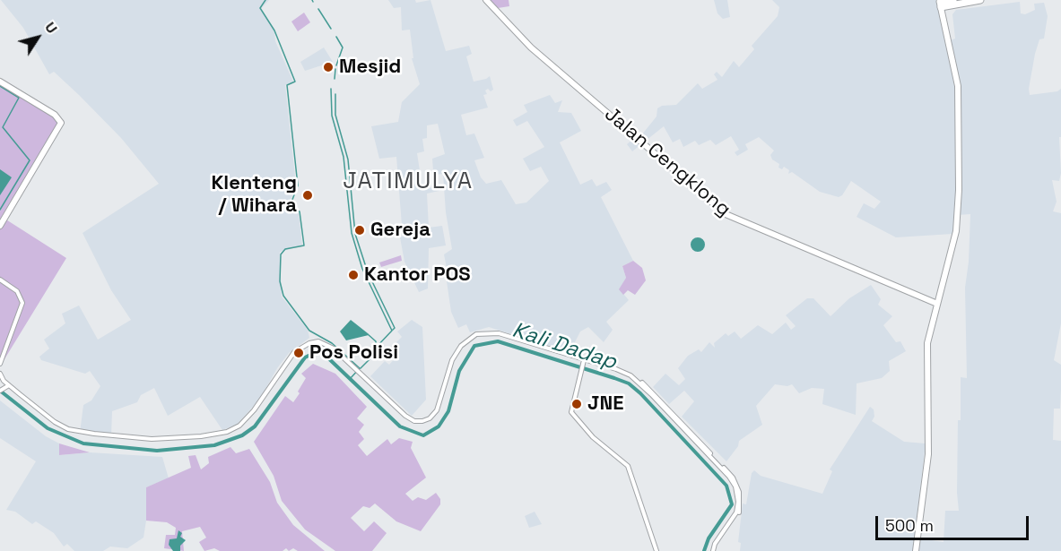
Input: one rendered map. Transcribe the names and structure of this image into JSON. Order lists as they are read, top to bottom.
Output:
{
  "streets": {
    "main road": ["Jalan Cengklong"]
  },
  "districts": ["JATIMULYA"],
  "water": ["Kali Dadap"],
  "places": [
    "Mesjid",
    "Klenteng / Wihara",
    "Gereja",
    "Kantor POS",
    "Pos Polisi",
    "JNE"
  ],
  "scale_bar": "500 m",
  "north": "top right"
}
